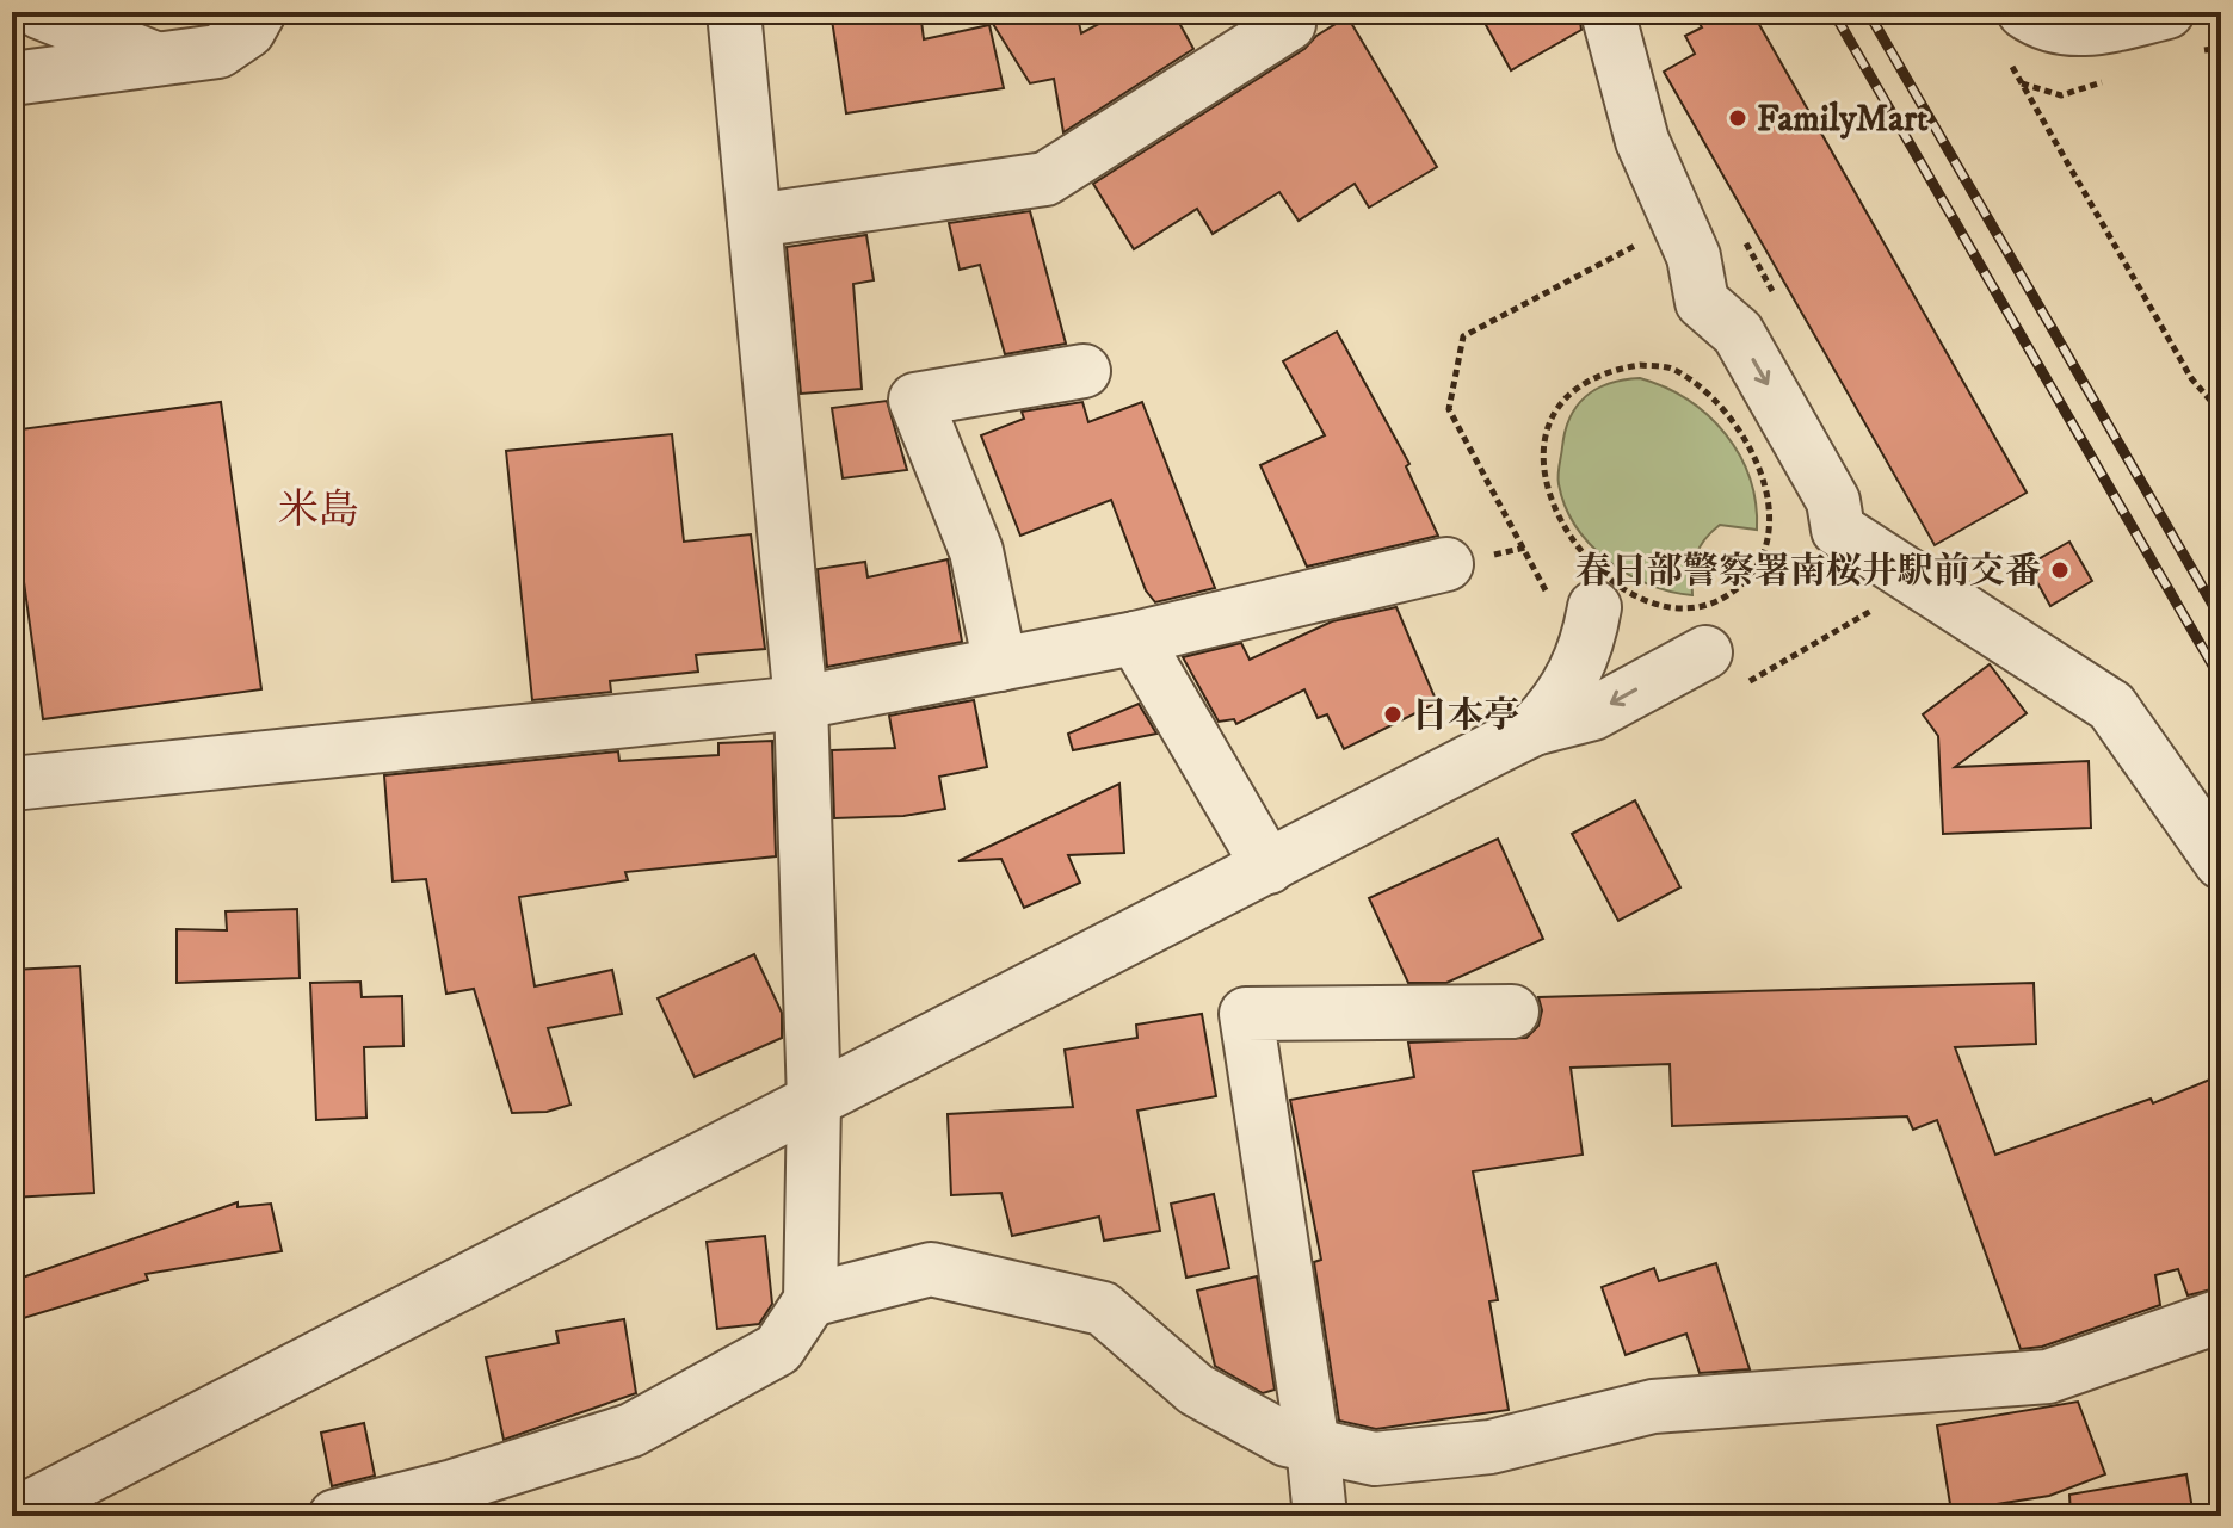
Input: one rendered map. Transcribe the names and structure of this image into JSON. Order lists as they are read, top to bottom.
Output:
{
  "districts": ["米島"],
  "places": ["FamilyMart", "春日部警察署南桜井駅前交番", "日本亭"]
}
